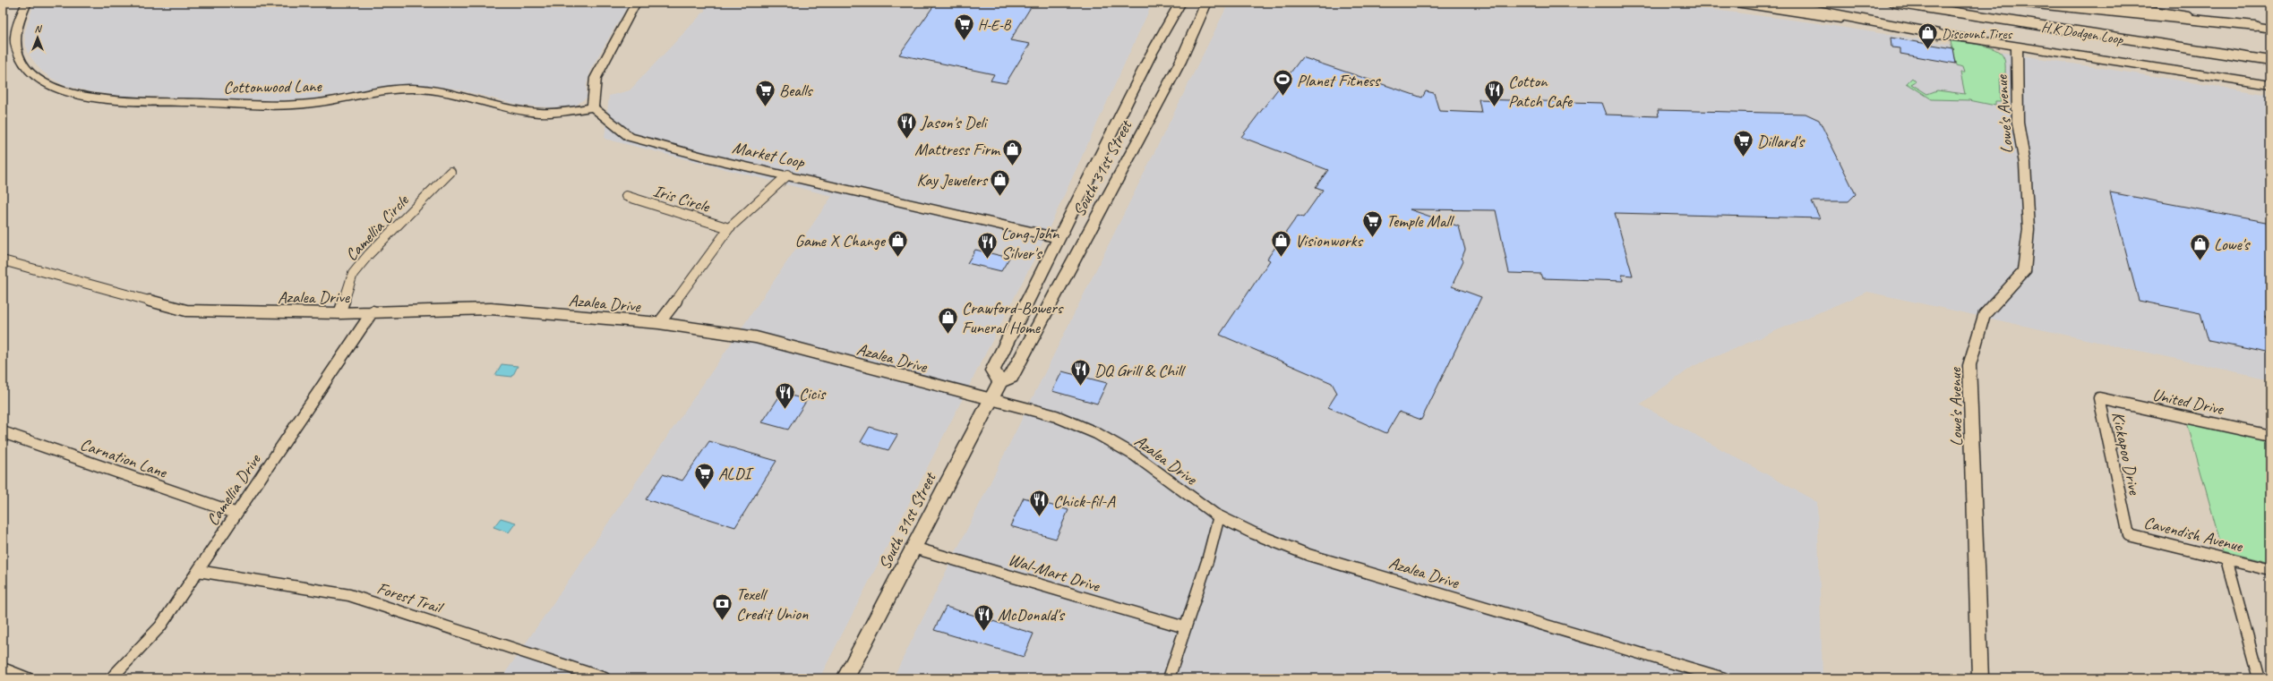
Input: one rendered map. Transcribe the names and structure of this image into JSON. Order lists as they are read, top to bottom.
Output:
{
  "streets": {
    "highway": ["H K Dodgen Loop"],
    "main road": ["South 31st Street"],
    "street": [
      "Cottonwood Lane",
      "Lowe's Avenue",
      "Market Loop",
      "Iris Circle",
      "Camellia Circle",
      "Azalea Drive",
      "United Drive",
      "Kickapoo Drive",
      "Carnation Lane",
      "Camellia Drive",
      "Cavendish Avenue",
      "Wal-Mart Drive",
      "Forest Trail"
    ]
  },
  "crossings": [
    ["Cottonwood Lane", "Market Loop"],
    ["Market Loop", "South 31st Street"],
    ["South 31st Street", "Azalea Drive"],
    ["South 31st Street", "Wal-Mart Drive"],
    ["Camellia Circle", "Azalea Drive"],
    ["Azalea Drive", "Camellia Drive"],
    ["United Drive", "Kickapoo Drive"],
    ["Kickapoo Drive", "Cavendish Avenue"],
    ["Carnation Lane", "Camellia Drive"],
    ["Camellia Drive", "Forest Trail"]
  ],
  "places": {
    "supermarket": [
      "H-E-B",
      "Bealls",
      "Dillard's",
      "Temple Mall",
      "ALDI"
    ],
    "shop": [
      "Discount Tires",
      "Mattress Firm",
      "Kay Jewelers",
      "Game X Change",
      "Visionworks",
      "Lowe's",
      "Crawford-Bowers Funeral Home"
    ],
    "sports": ["Planet Fitness"],
    "restaurant": [
      "Cotton Patch Cafe",
      "Jason's Deli",
      "Long John Silver's",
      "DQ Grill & Chill",
      "Cicis",
      "Chick-fil-A",
      "McDonald's"
    ],
    "bank": ["Texell Credit Union"]
  },
  "north": "top"
}
